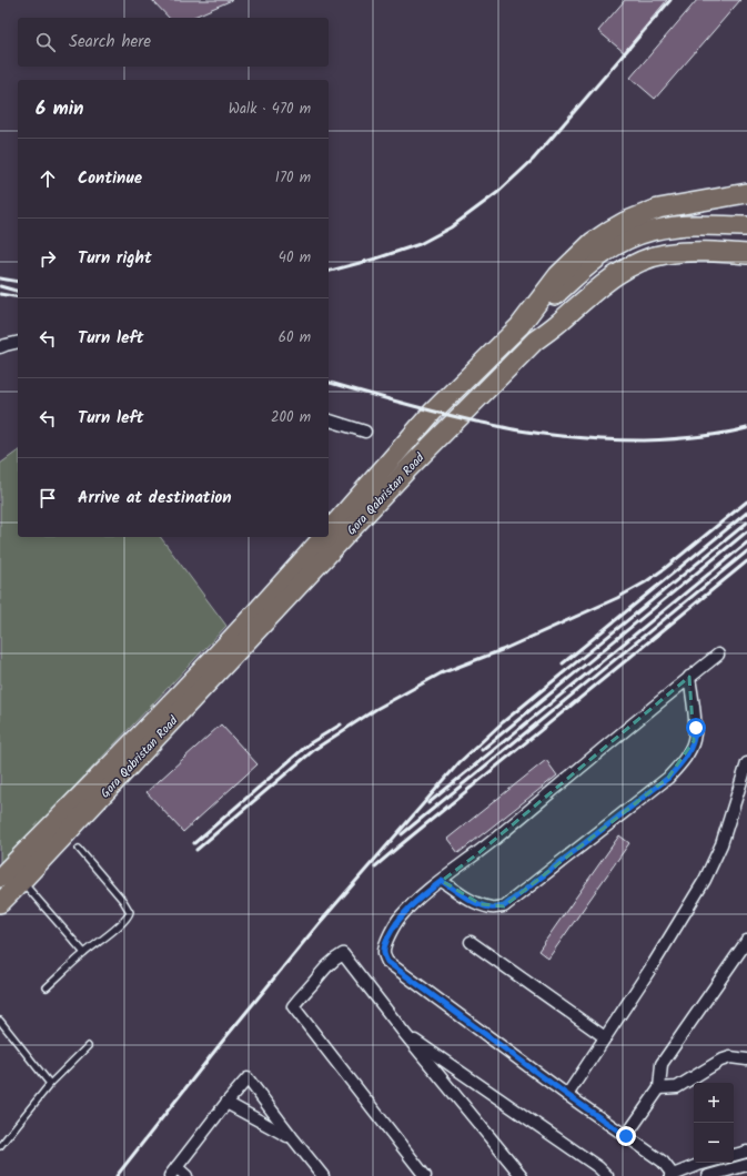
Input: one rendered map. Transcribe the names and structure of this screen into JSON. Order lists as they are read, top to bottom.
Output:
{
  "streets": {
    "main road": ["Gora Qabristan Road"]
  },
  "page": {
    "search": "Search here",
    "heading": ["6 min", "Walk · 470 m"],
    "list": [
      ["Continue", "170 m"],
      ["Turn right", "40 m"],
      ["Turn left", "60 m"],
      ["Turn left", "200 m"],
      "Arrive at destination"
    ],
    "map_buttons": ["+", "−"]
  }
}
